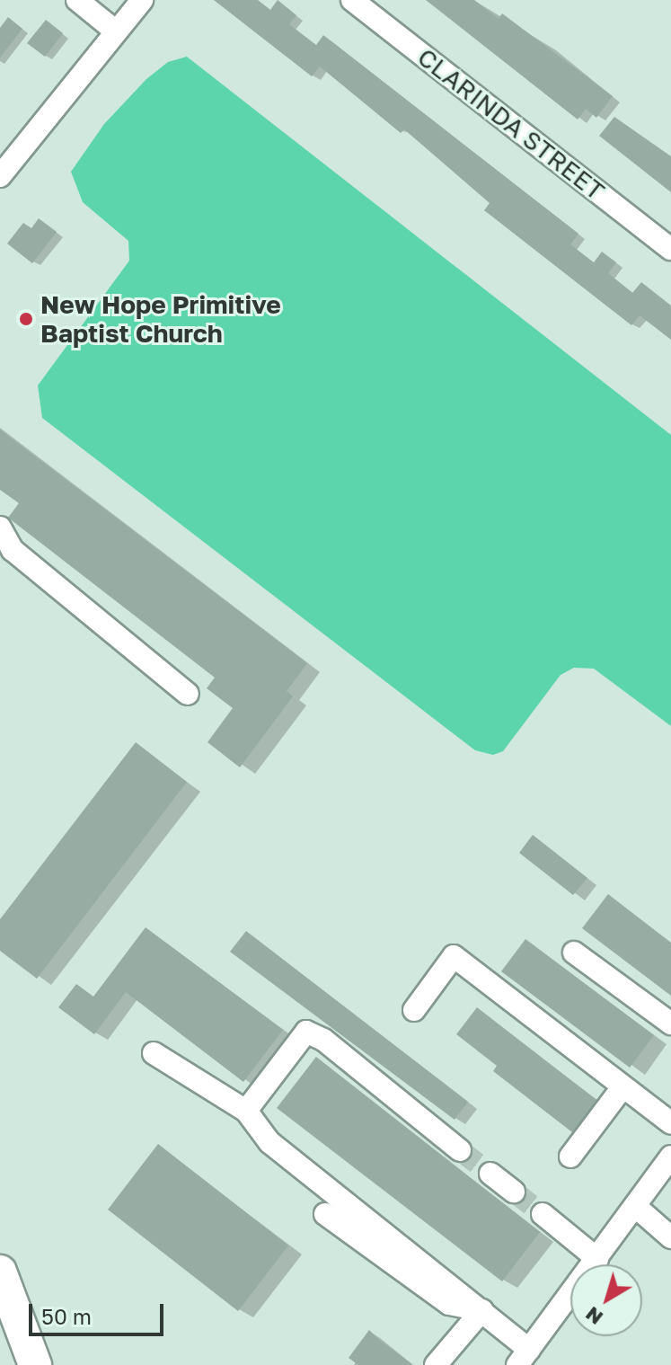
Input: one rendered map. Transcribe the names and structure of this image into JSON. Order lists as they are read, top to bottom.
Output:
{
  "streets": {
    "street": ["CLARINDA STREET"]
  },
  "places": ["New Hope Primitive Baptist Church"],
  "scale_bar": "50 m",
  "north": "bottom left"
}
